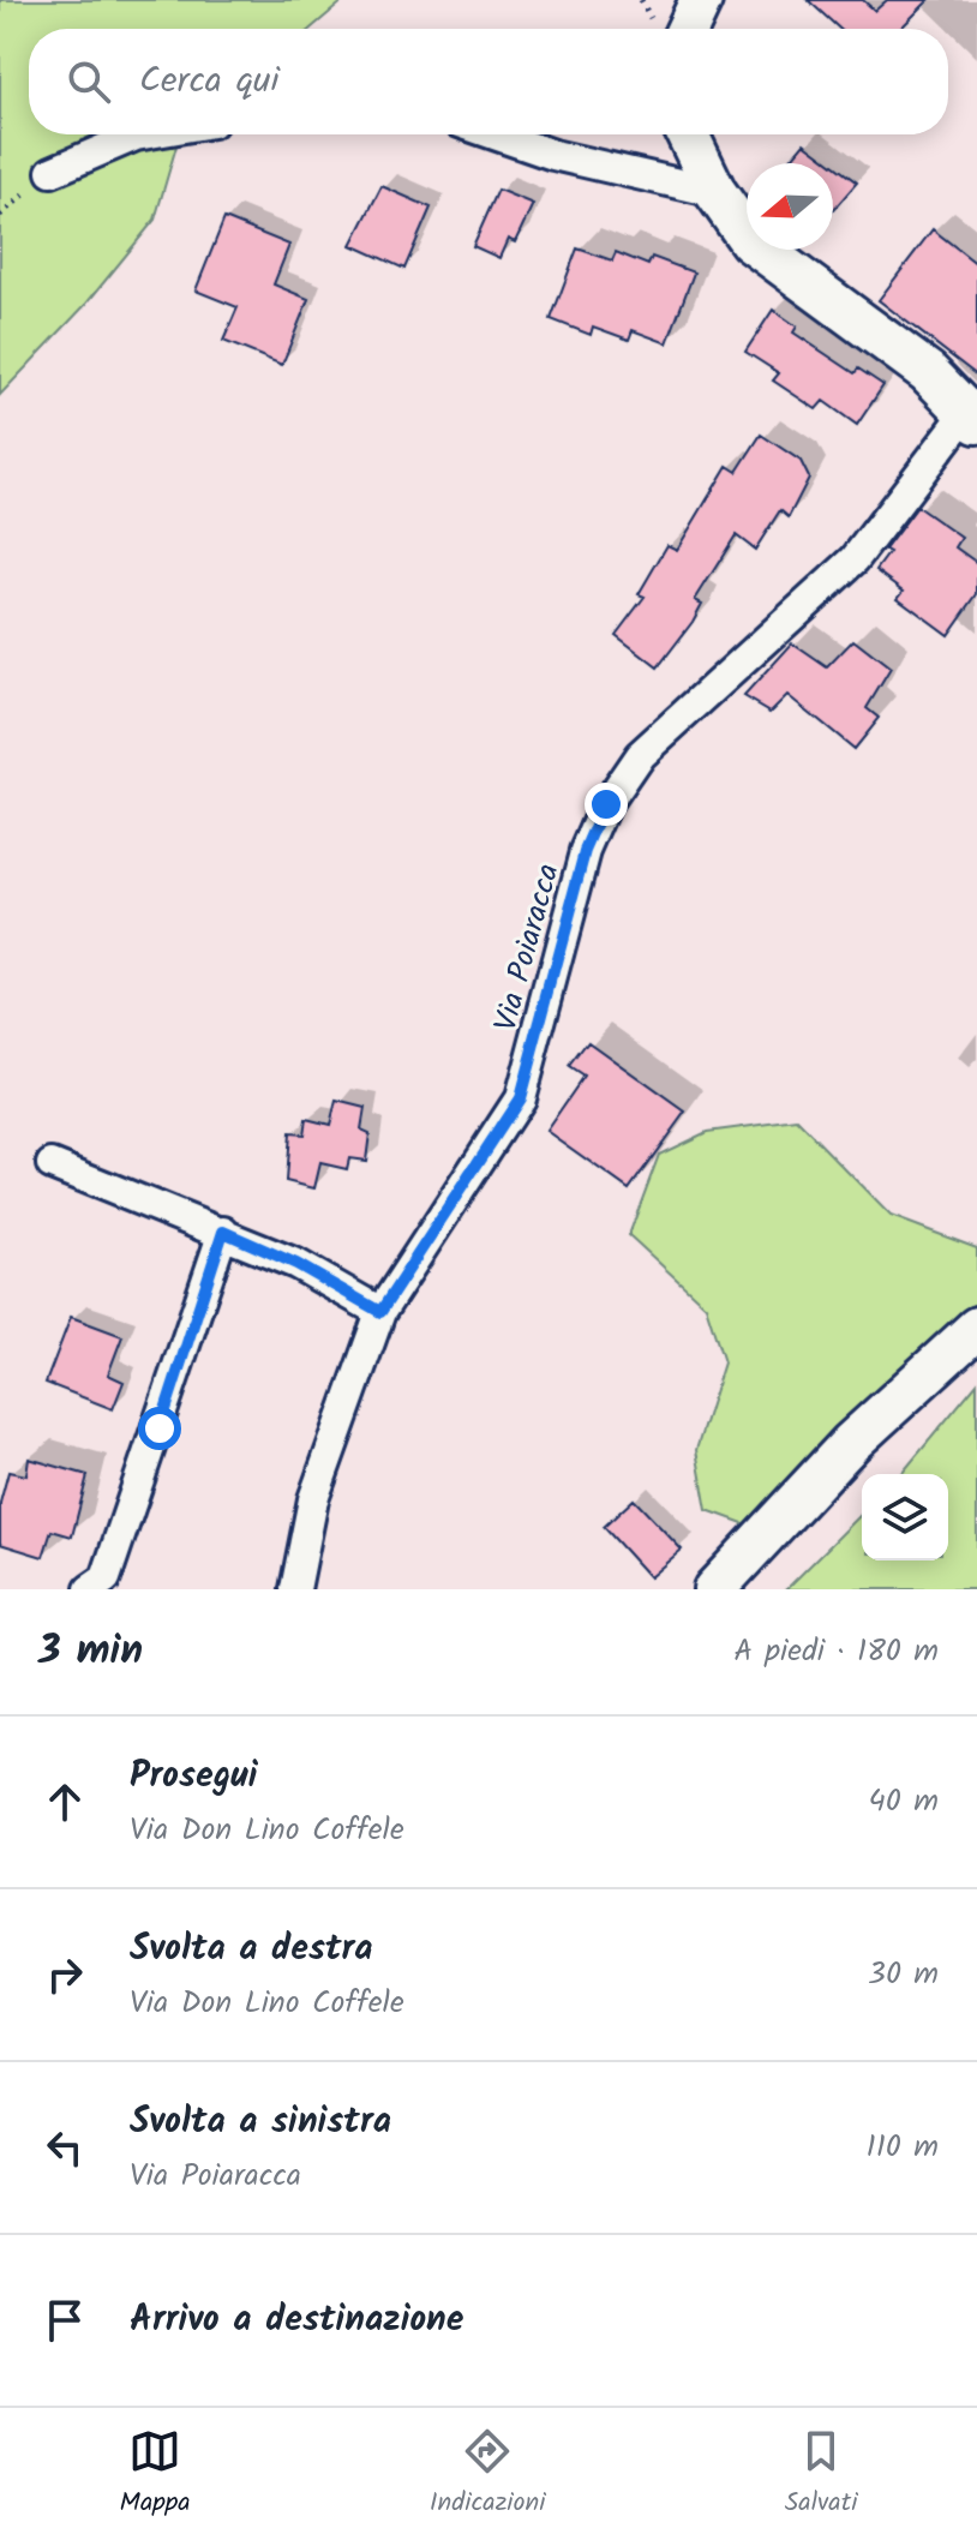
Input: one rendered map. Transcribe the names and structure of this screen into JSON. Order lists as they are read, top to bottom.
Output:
{
  "streets": {
    "street": ["Via Poiaracca"]
  },
  "north": "left",
  "page": {
    "search": "Cerca qui",
    "heading": ["3 min", "A piedi · 180 m"],
    "list": [
      ["Prosegui", "Via Don Lino Coffele", "40 m"],
      ["Svolta a destra", "Via Don Lino Coffele", "30 m"],
      ["Svolta a sinistra", "Via Poiaracca", "110 m"],
      "Arrivo a destinazione"
    ],
    "nav": ["Mappa", "Indicazioni", "Salvati"]
  }
}
